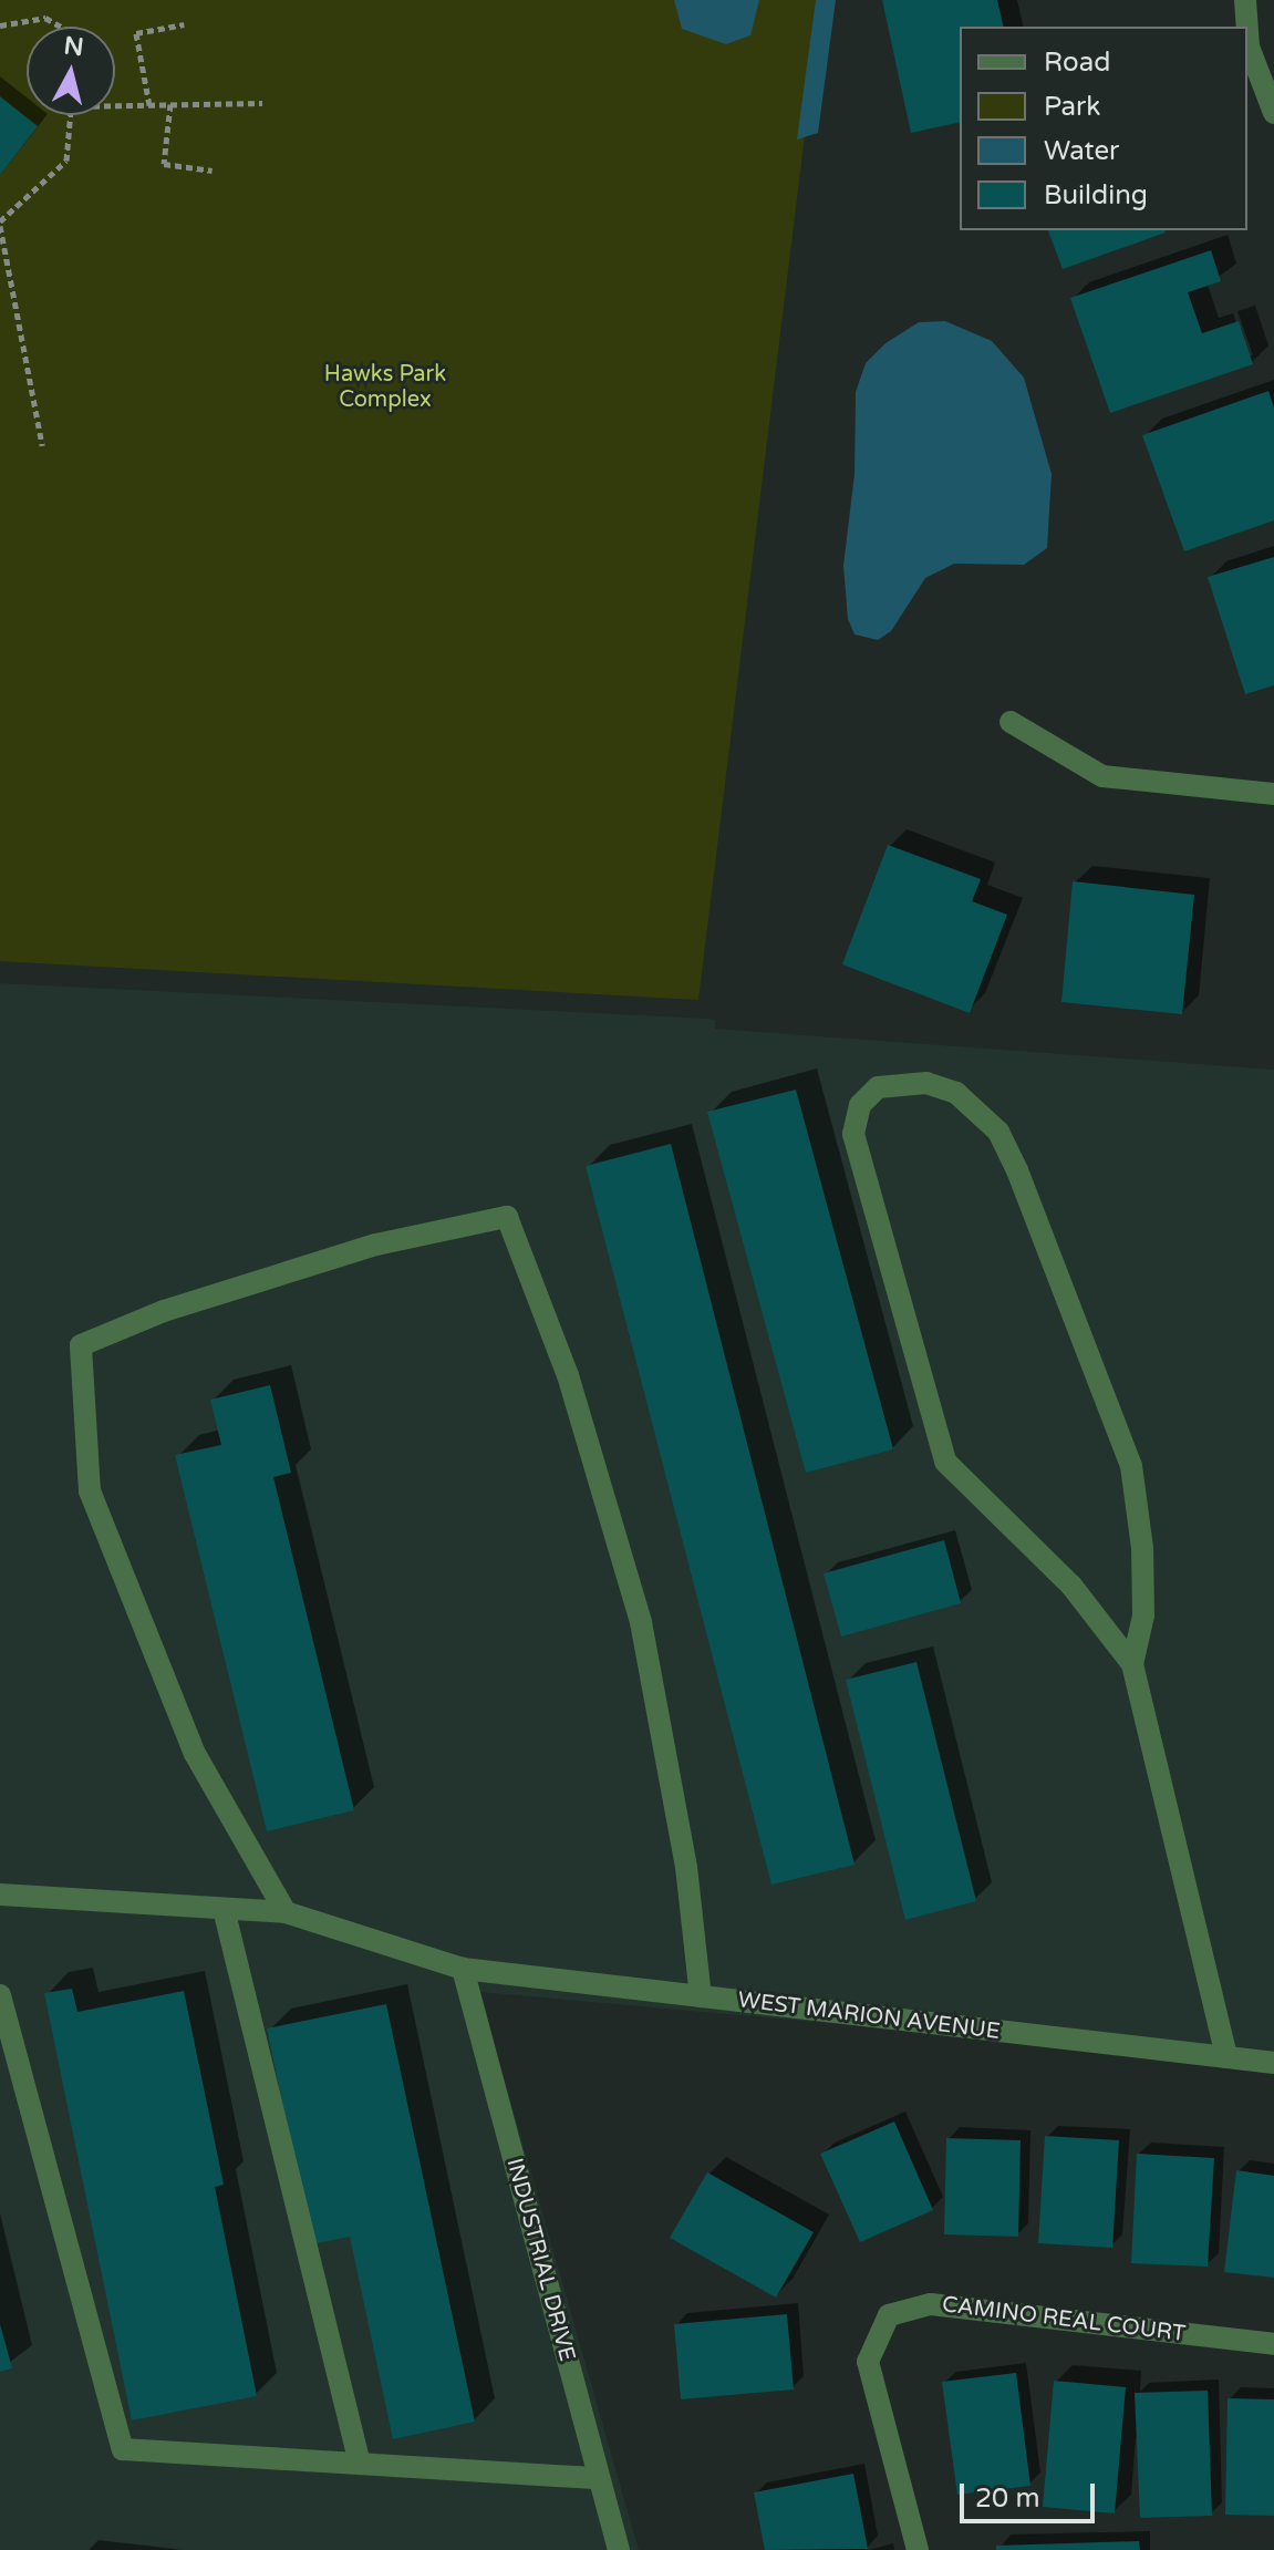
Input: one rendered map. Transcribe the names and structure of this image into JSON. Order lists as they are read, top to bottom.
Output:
{
  "streets": {
    "street": ["WEST MARION AVENUE", "INDUSTRIAL DRIVE", "CAMINO REAL COURT"]
  },
  "crossings": [
    ["WEST MARION AVENUE", "INDUSTRIAL DRIVE"]
  ],
  "parks": ["Hawks Park Complex"],
  "legend": [
    "Road",
    "Park",
    "Water",
    "Building"
  ],
  "scale_bar": "20 m",
  "north": "top"
}
